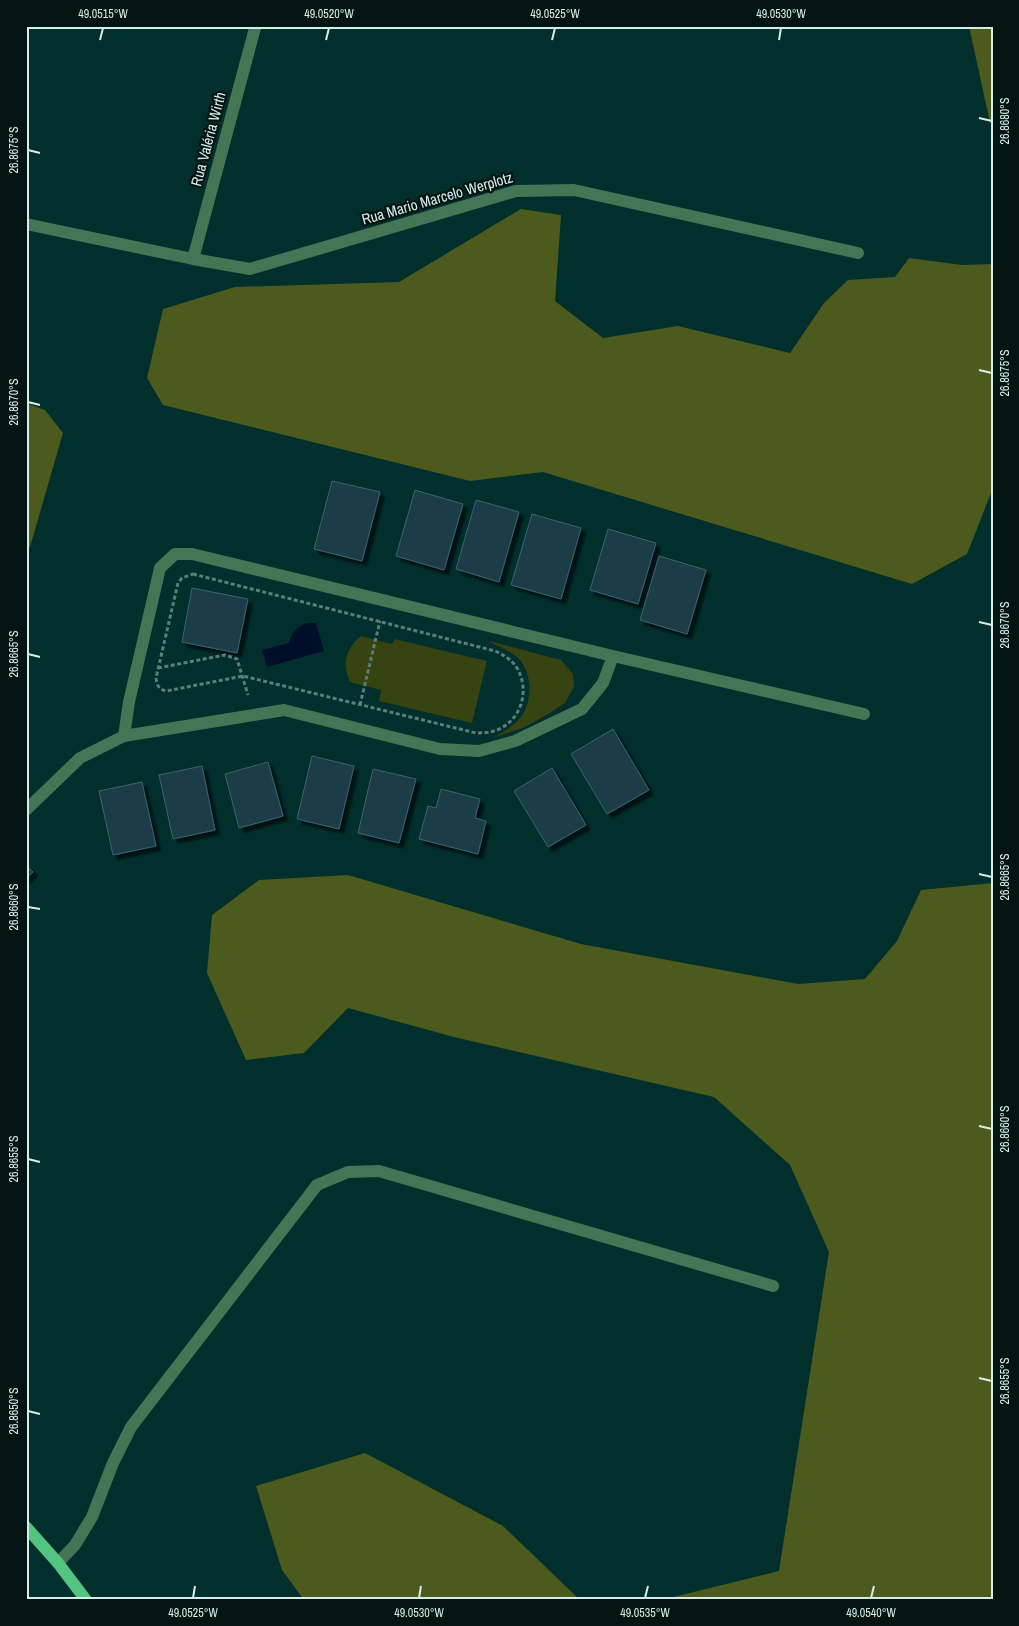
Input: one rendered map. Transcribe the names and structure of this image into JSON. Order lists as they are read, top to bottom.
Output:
{
  "streets": {
    "street": ["Rua Valéria Wirth", "Rua Mario Marcelo Werplotz"]
  },
  "crossings": [
    ["Rua Valéria Wirth", "Rua Mario Marcelo Werplotz"]
  ],
  "coordinates": [
    "49.0515°W",
    "49.0520°W",
    "49.0525°W",
    "49.0530°W",
    "26.8680°S",
    "26.8675°S",
    "26.8670°S",
    "26.8665°S",
    "26.8660°S",
    "26.8655°S",
    "26.8650°S",
    "49.0535°W",
    "49.0540°W"
  ]
}
